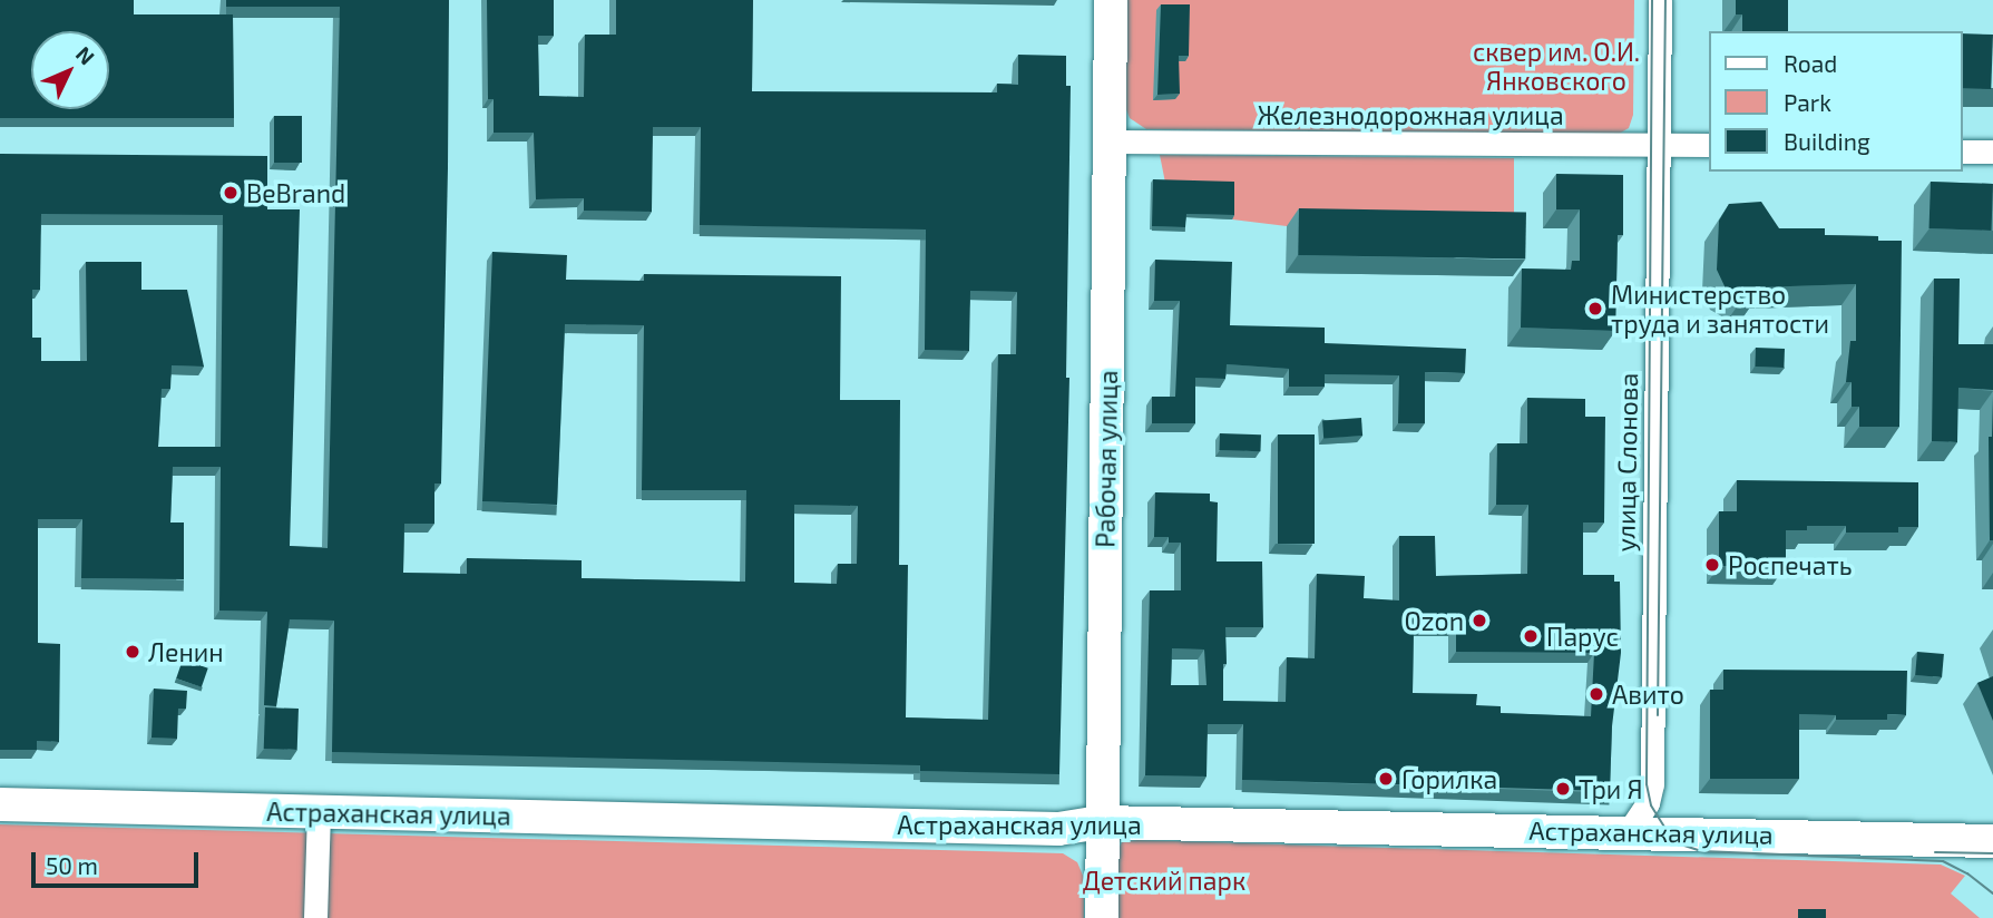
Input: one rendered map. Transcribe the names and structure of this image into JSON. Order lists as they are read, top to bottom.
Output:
{
  "streets": {
    "main road": ["Рабочая улица", "Астраханская улица"],
    "street": ["Железнодорожная улица", "улица Слонова"]
  },
  "crossings": [
    ["Железнодорожная улица", "Рабочая улица"],
    ["Железнодорожная улица", "улица Слонова"],
    ["Рабочая улица", "Астраханская улица"],
    ["улица Слонова", "Астраханская улица"]
  ],
  "parks": ["сквер им. О.И. Янковского", "Детский парк"],
  "places": [
    "BeBrand",
    "Министерство труда и занятости",
    "Роспечать",
    "Ozon",
    "Парус",
    "Ленин",
    "Авито",
    "Горилка",
    "Три Я"
  ],
  "legend": ["Road", "Park", "Building"],
  "scale_bar": "50 m",
  "north": "top right"
}
